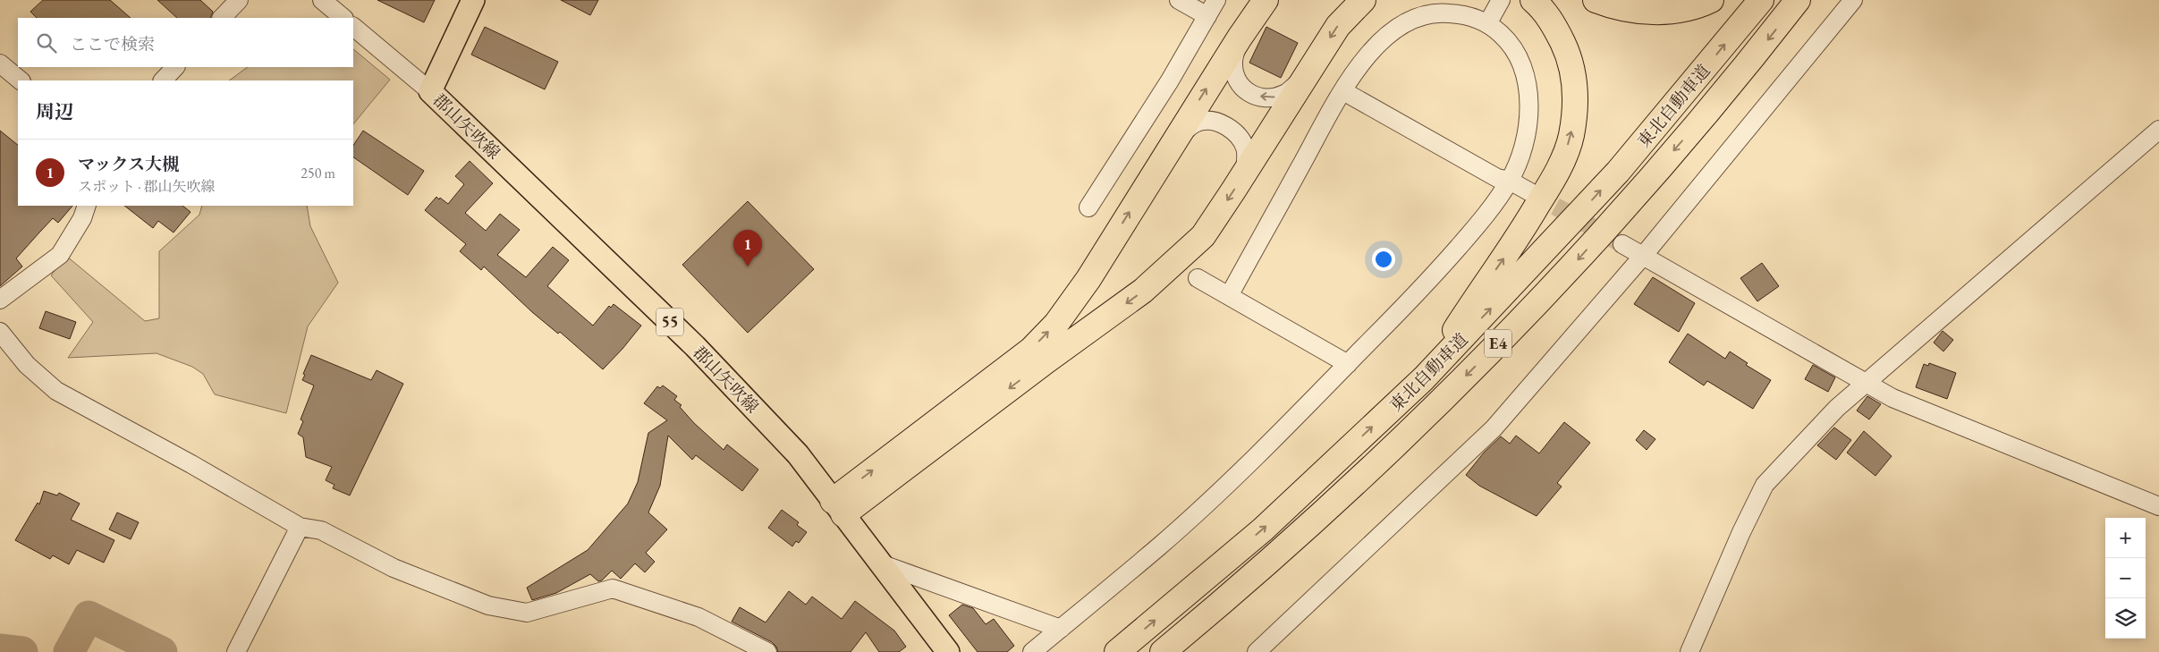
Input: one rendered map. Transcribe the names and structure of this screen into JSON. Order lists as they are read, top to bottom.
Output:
{
  "streets": {
    "highway": ["東北自動車道", "E4"],
    "main road": ["郡山矢吹線", "55"]
  },
  "page": {
    "search": "ここで検索",
    "heading": "周辺",
    "list": [
      {
        "mark": "1",
        "name": "マックス大槻",
        "note": "スポット · 郡山矢吹線",
        "value": "250 m"
      }
    ],
    "pins": "1",
    "map_buttons": ["+", "−"]
  }
}
